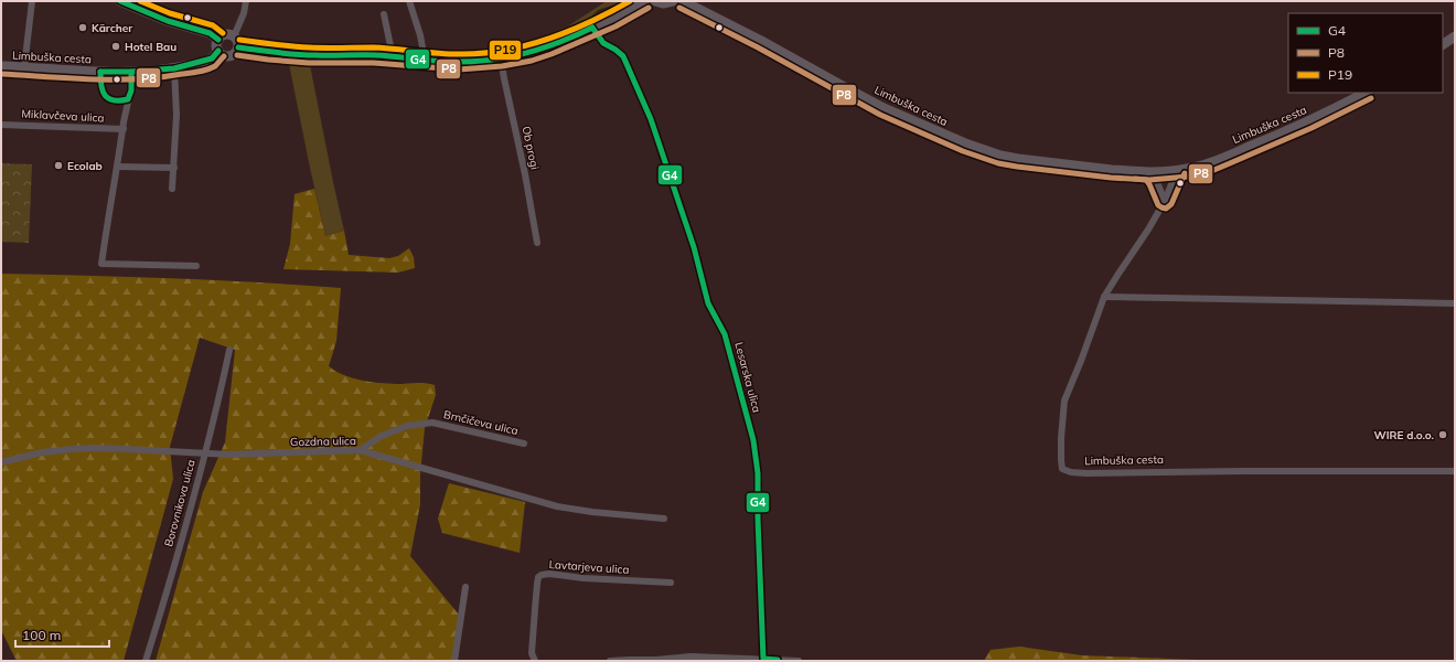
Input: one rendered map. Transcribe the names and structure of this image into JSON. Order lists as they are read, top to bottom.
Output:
{
  "streets": {
    "main road": ["Limbuška cesta"],
    "street": [
      "Miklavčeva ulica",
      "Ob progi",
      "Lesarska ulica",
      "Brnčičeva ulica",
      "Gozdna ulica",
      "Borovnikova ulica",
      "Lavtarjeva ulica"
    ]
  },
  "crossings": [
    ["Limbuška cesta", "Ob progi"],
    ["Limbuška cesta", "Lesarska ulica"],
    ["Brnčičeva ulica", "Gozdna ulica"],
    ["Gozdna ulica", "Borovnikova ulica"]
  ],
  "places": [
    "Kärcher",
    "Hotel Bau",
    "Ecolab",
    "WIRE d.o.o."
  ],
  "lines": ["transit line G4", "transit line P19", "transit line P8"],
  "legend": ["G4", "P8", "P19"],
  "scale_bar": "100 m"
}
